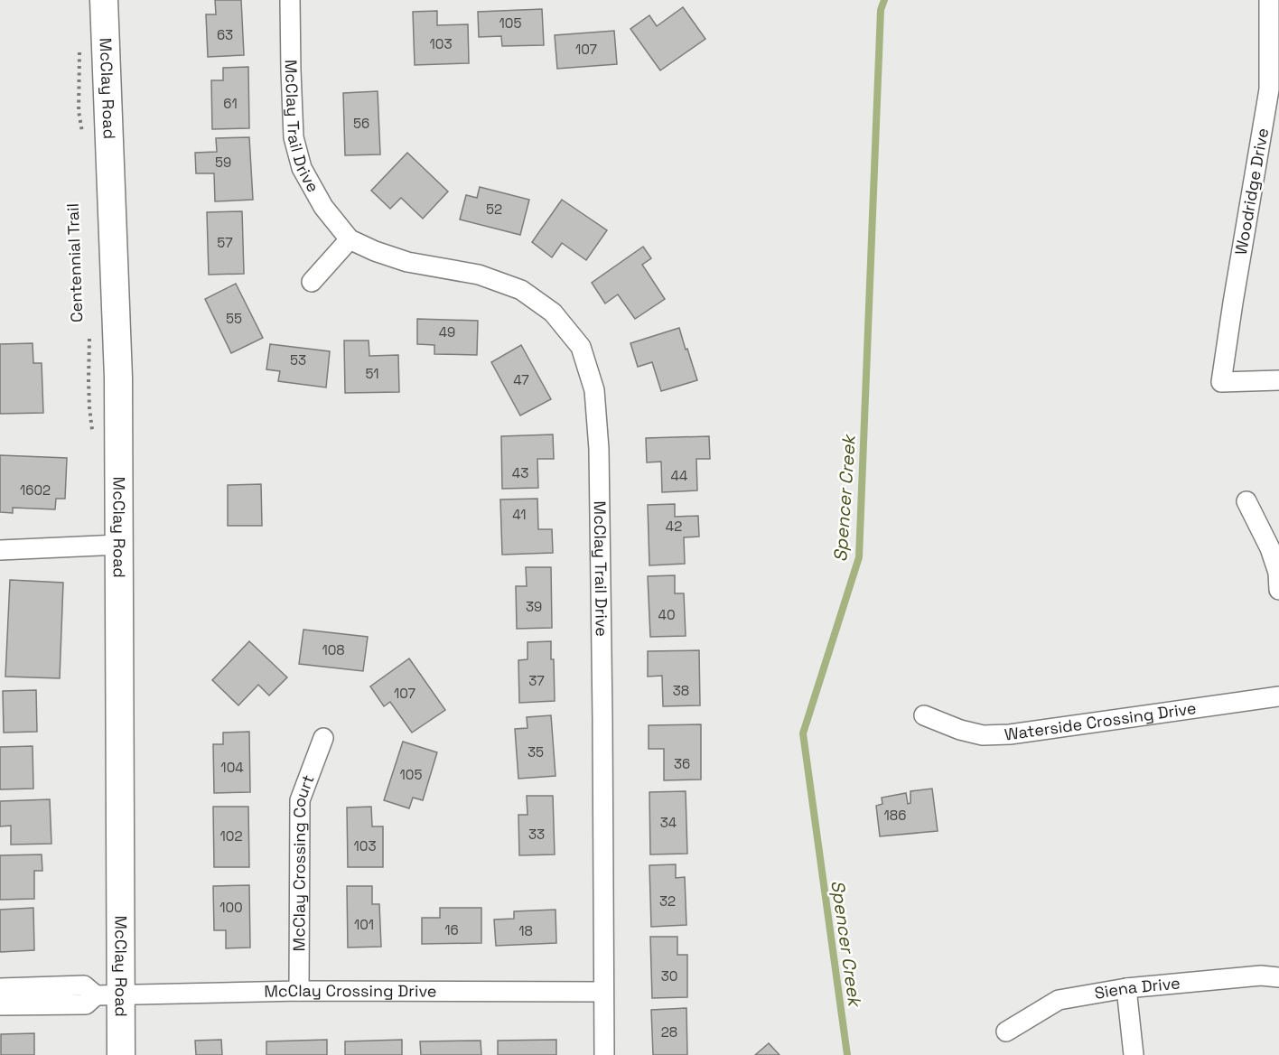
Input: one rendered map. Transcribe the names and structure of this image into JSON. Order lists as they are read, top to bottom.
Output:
{
  "streets": {
    "main road": ["McClay Road"],
    "street": [
      "McClay Trail Drive",
      "Woodridge Drive",
      "Waterside Crossing Drive",
      "McClay Crossing Court",
      "Siena Drive",
      "McClay Crossing Drive"
    ],
    "path": ["Centennial Trail"]
  },
  "crossings": [
    ["McClay Road", "McClay Crossing Drive"],
    ["McClay Trail Drive", "McClay Crossing Drive"],
    ["McClay Crossing Court", "McClay Crossing Drive"]
  ],
  "water": ["Spencer Creek"],
  "house_numbers": [
    "105",
    "63",
    "103",
    "107",
    "61",
    "56",
    "59",
    "52",
    "57",
    "55",
    "49",
    "53",
    "51",
    "47",
    "43",
    "44",
    "1602",
    "41",
    "42",
    "39",
    "40",
    "108",
    "37",
    "38",
    "107",
    "35",
    "36",
    "104",
    "105",
    "186",
    "34",
    "33",
    "102",
    "103",
    "32",
    "100",
    "101",
    "16",
    "18",
    "30",
    "28"
  ]
}
